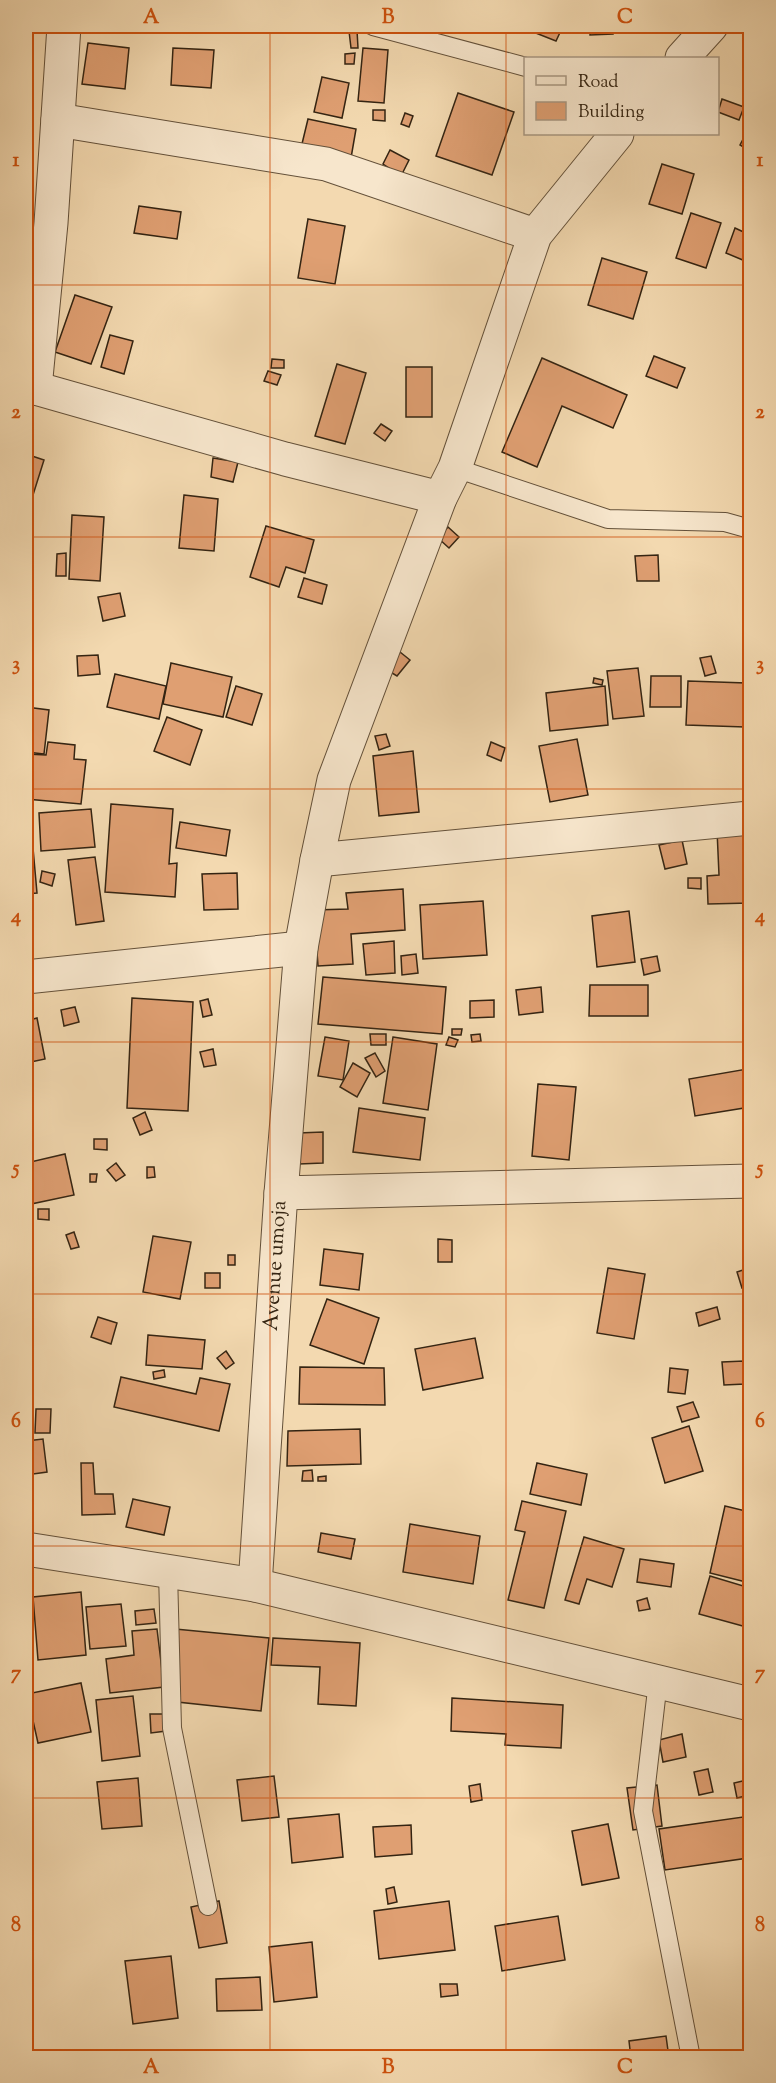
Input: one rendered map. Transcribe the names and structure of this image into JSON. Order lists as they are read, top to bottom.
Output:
{
  "streets": {
    "street": ["Avenue umoja"]
  },
  "legend": ["Road", "Building"],
  "grid": {
    "columns": ["A", "B", "C"],
    "rows": [
      "1",
      "2",
      "3",
      "4",
      "5",
      "6",
      "7",
      "8"
    ]
  }
}
